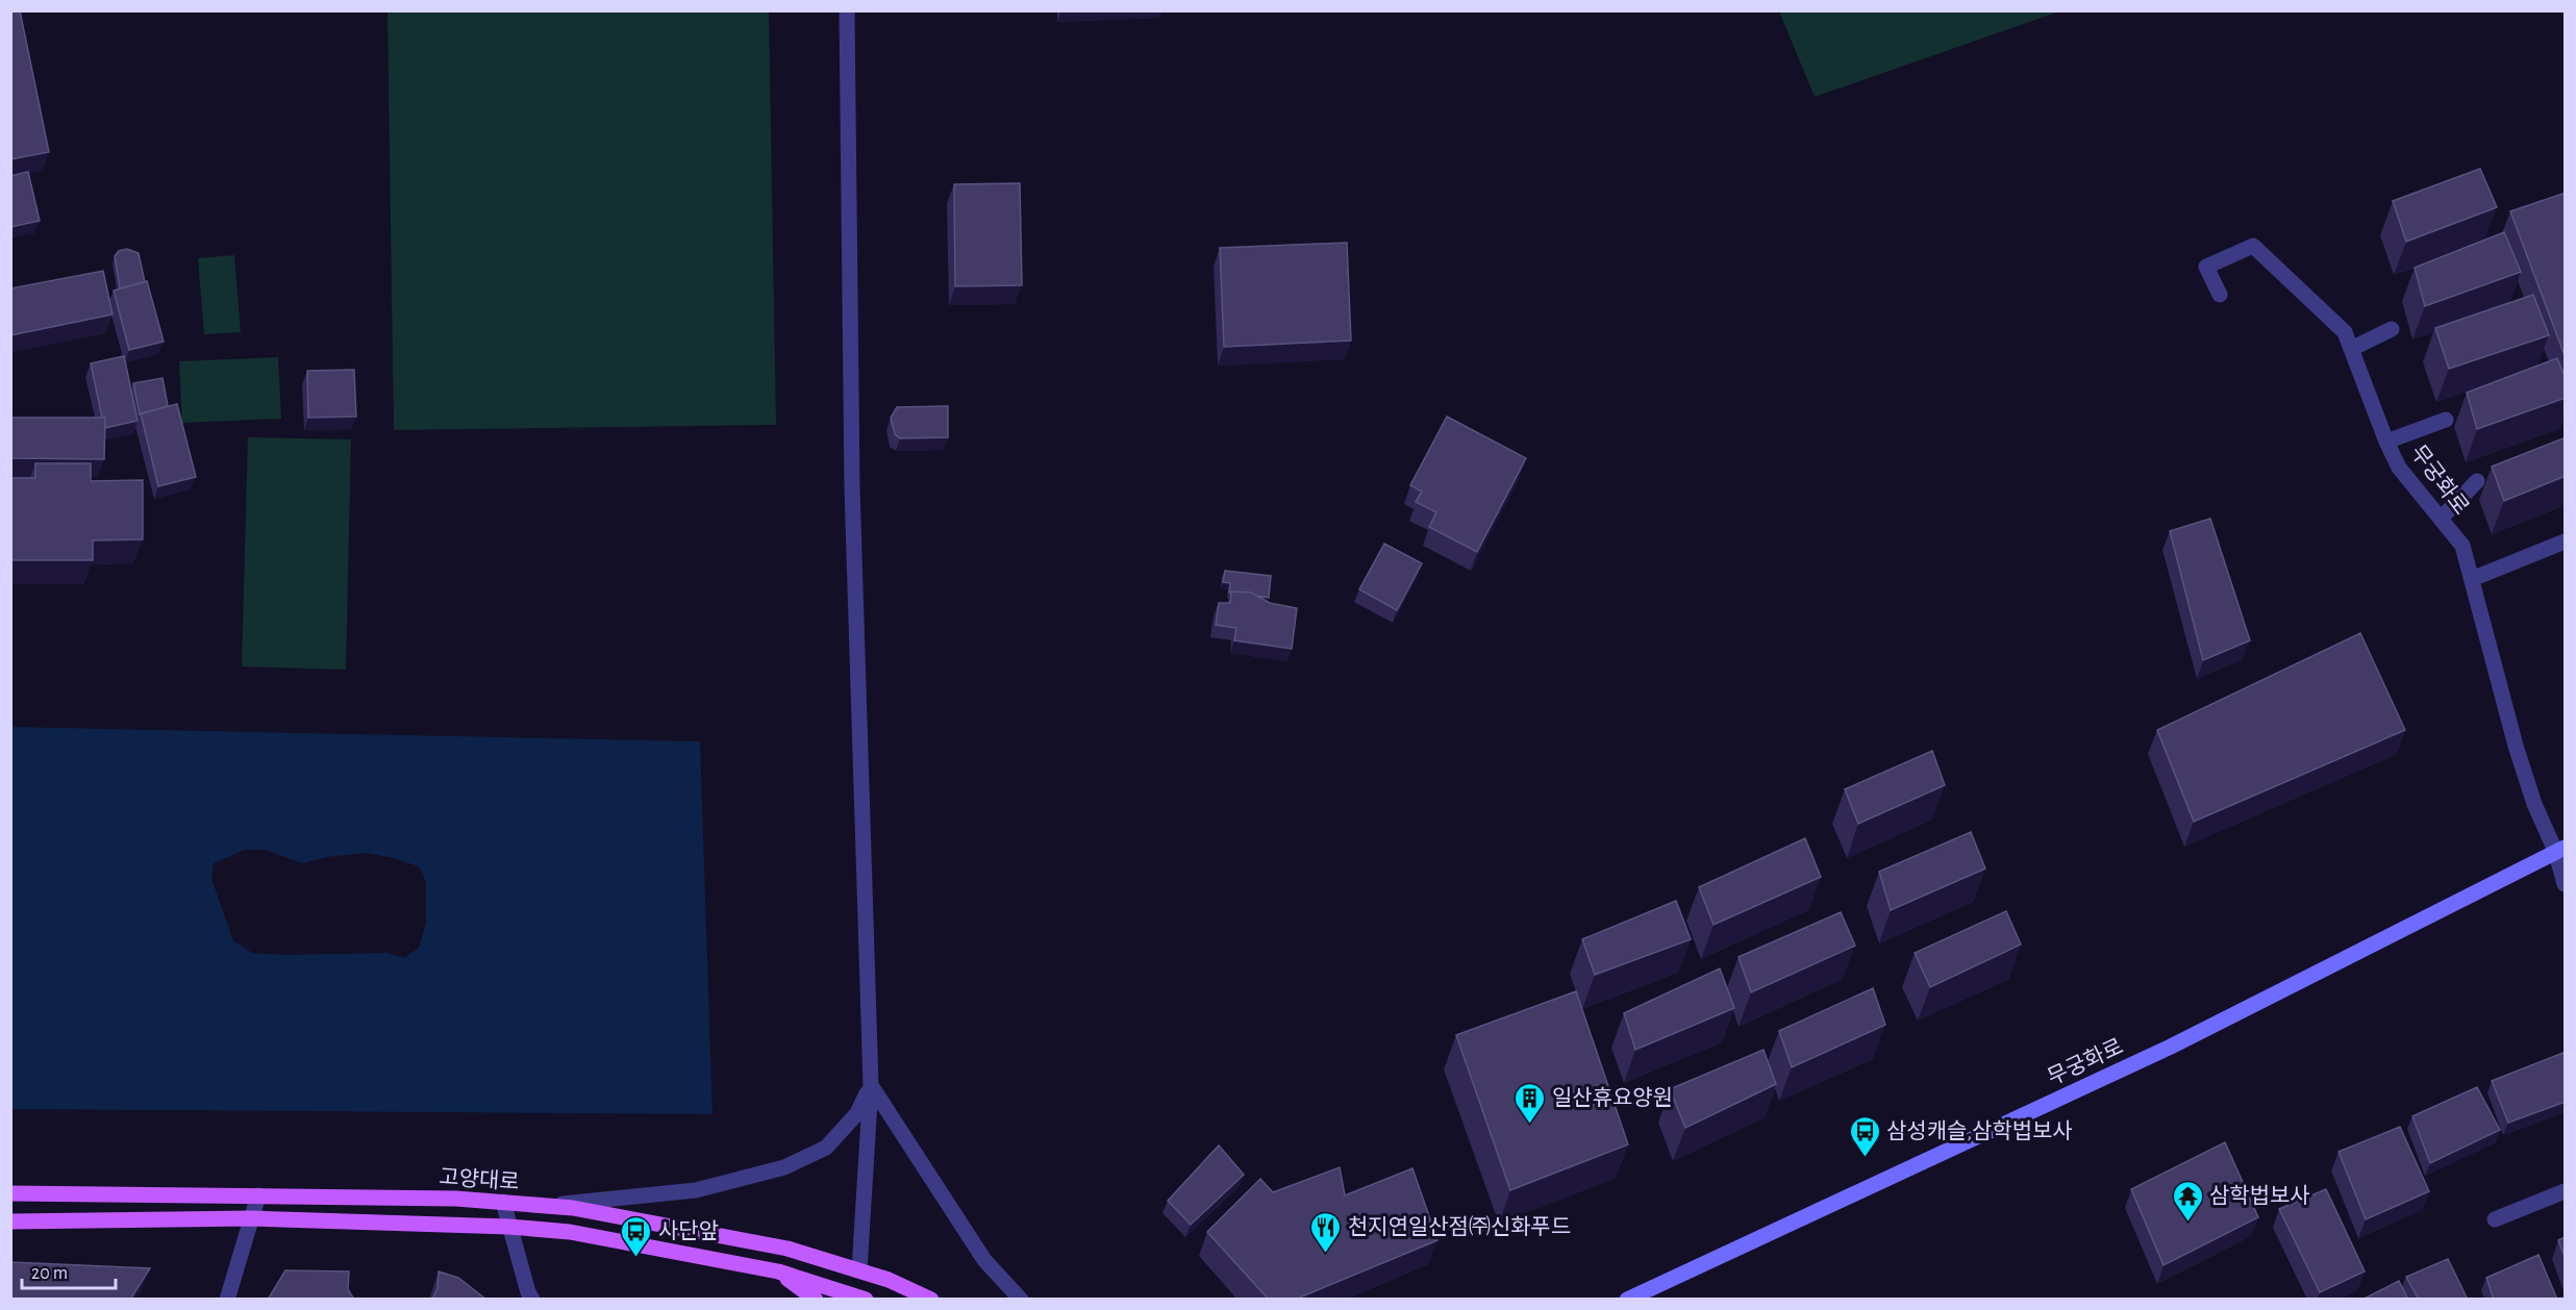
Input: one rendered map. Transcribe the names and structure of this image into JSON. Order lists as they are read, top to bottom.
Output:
{
  "streets": {
    "main road": ["무궁화로", "고양대로"]
  },
  "places": {
    "building": ["일산휴요양원"],
    "bus stop": ["삼성캐슬,삼학법보사", "사단앞"],
    "temple": ["삼학법보사"],
    "restaurant": ["천지연일산점㈜신화푸드"]
  },
  "scale_bar": "20 m"
}
